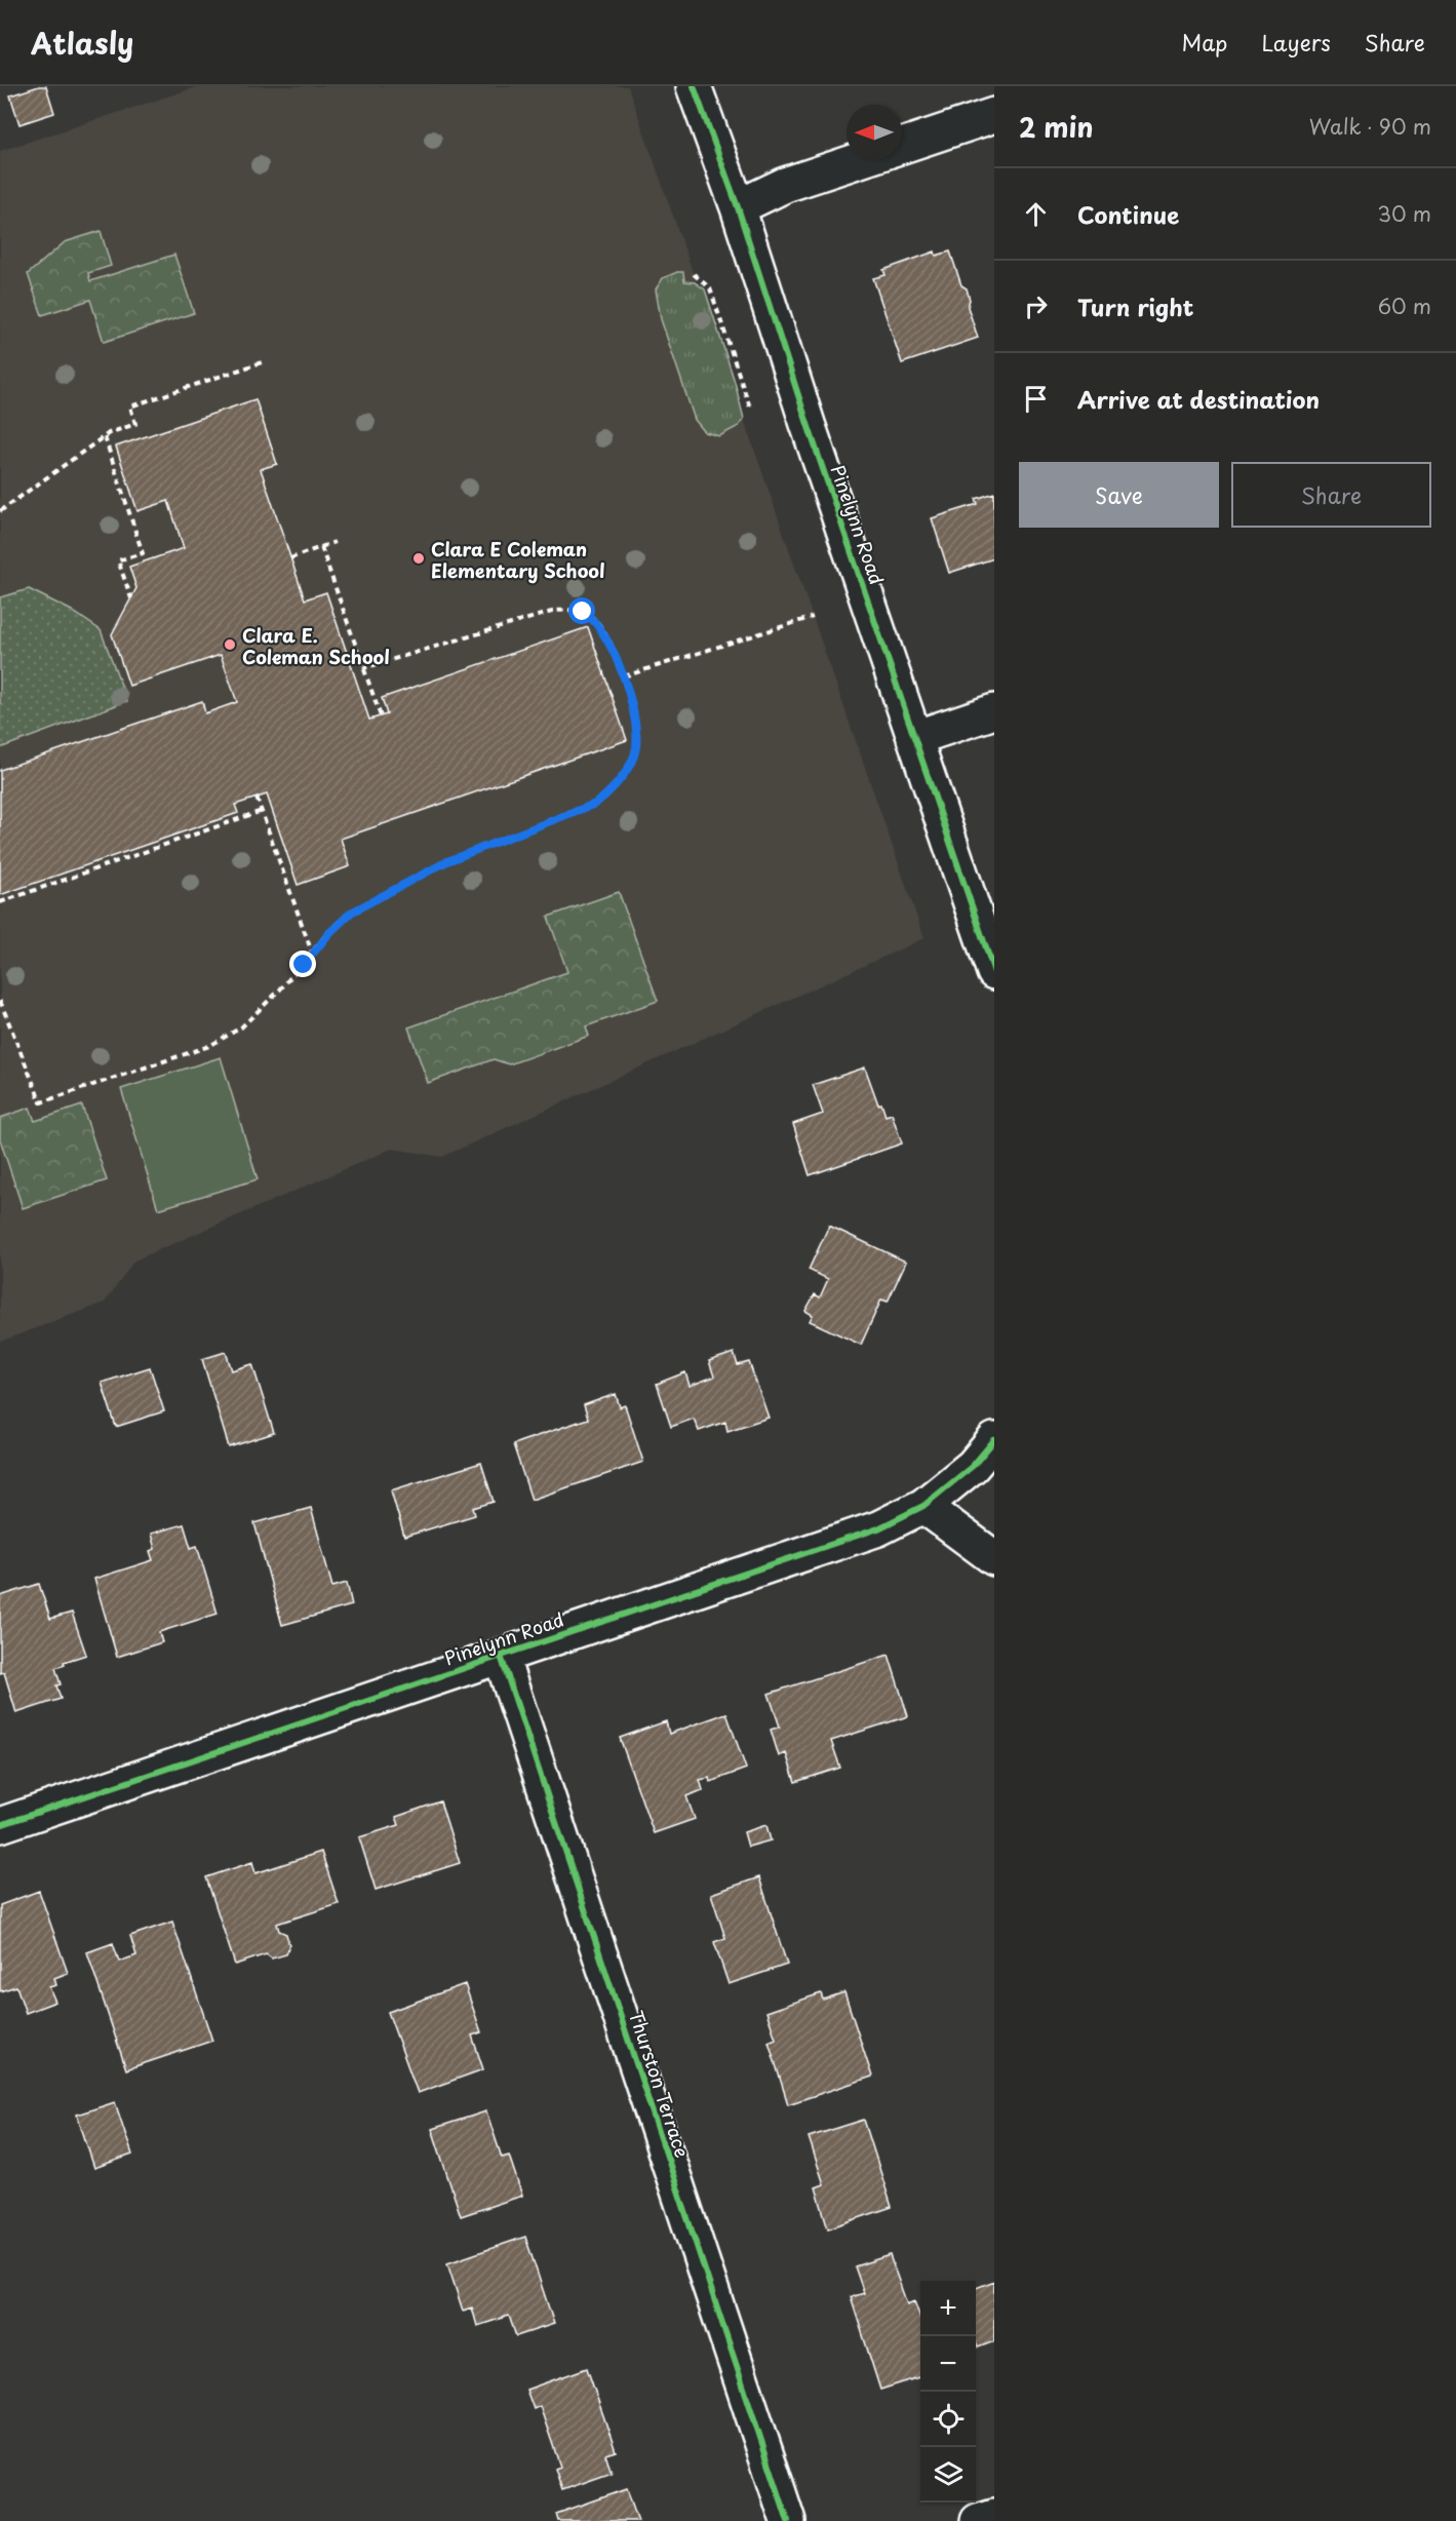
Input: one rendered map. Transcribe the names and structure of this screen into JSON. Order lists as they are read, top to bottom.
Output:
{
  "streets": {
    "street": ["Pinelynn Road", "Thurston Terrace"]
  },
  "crossings": [
    ["Pinelynn Road", "Thurston Terrace"]
  ],
  "places": ["Clara E Coleman Elementary School", "Clara E. Coleman School"],
  "north": "left",
  "page": {
    "header": "Atlasly",
    "nav": ["Map", "Layers", "Share"],
    "heading": ["2 min", "Walk · 90 m"],
    "list": [
      ["Continue", "30 m"],
      ["Turn right", "60 m"],
      "Arrive at destination"
    ],
    "buttons": ["Save", "Share"],
    "map_buttons": ["+", "−"]
  }
}
